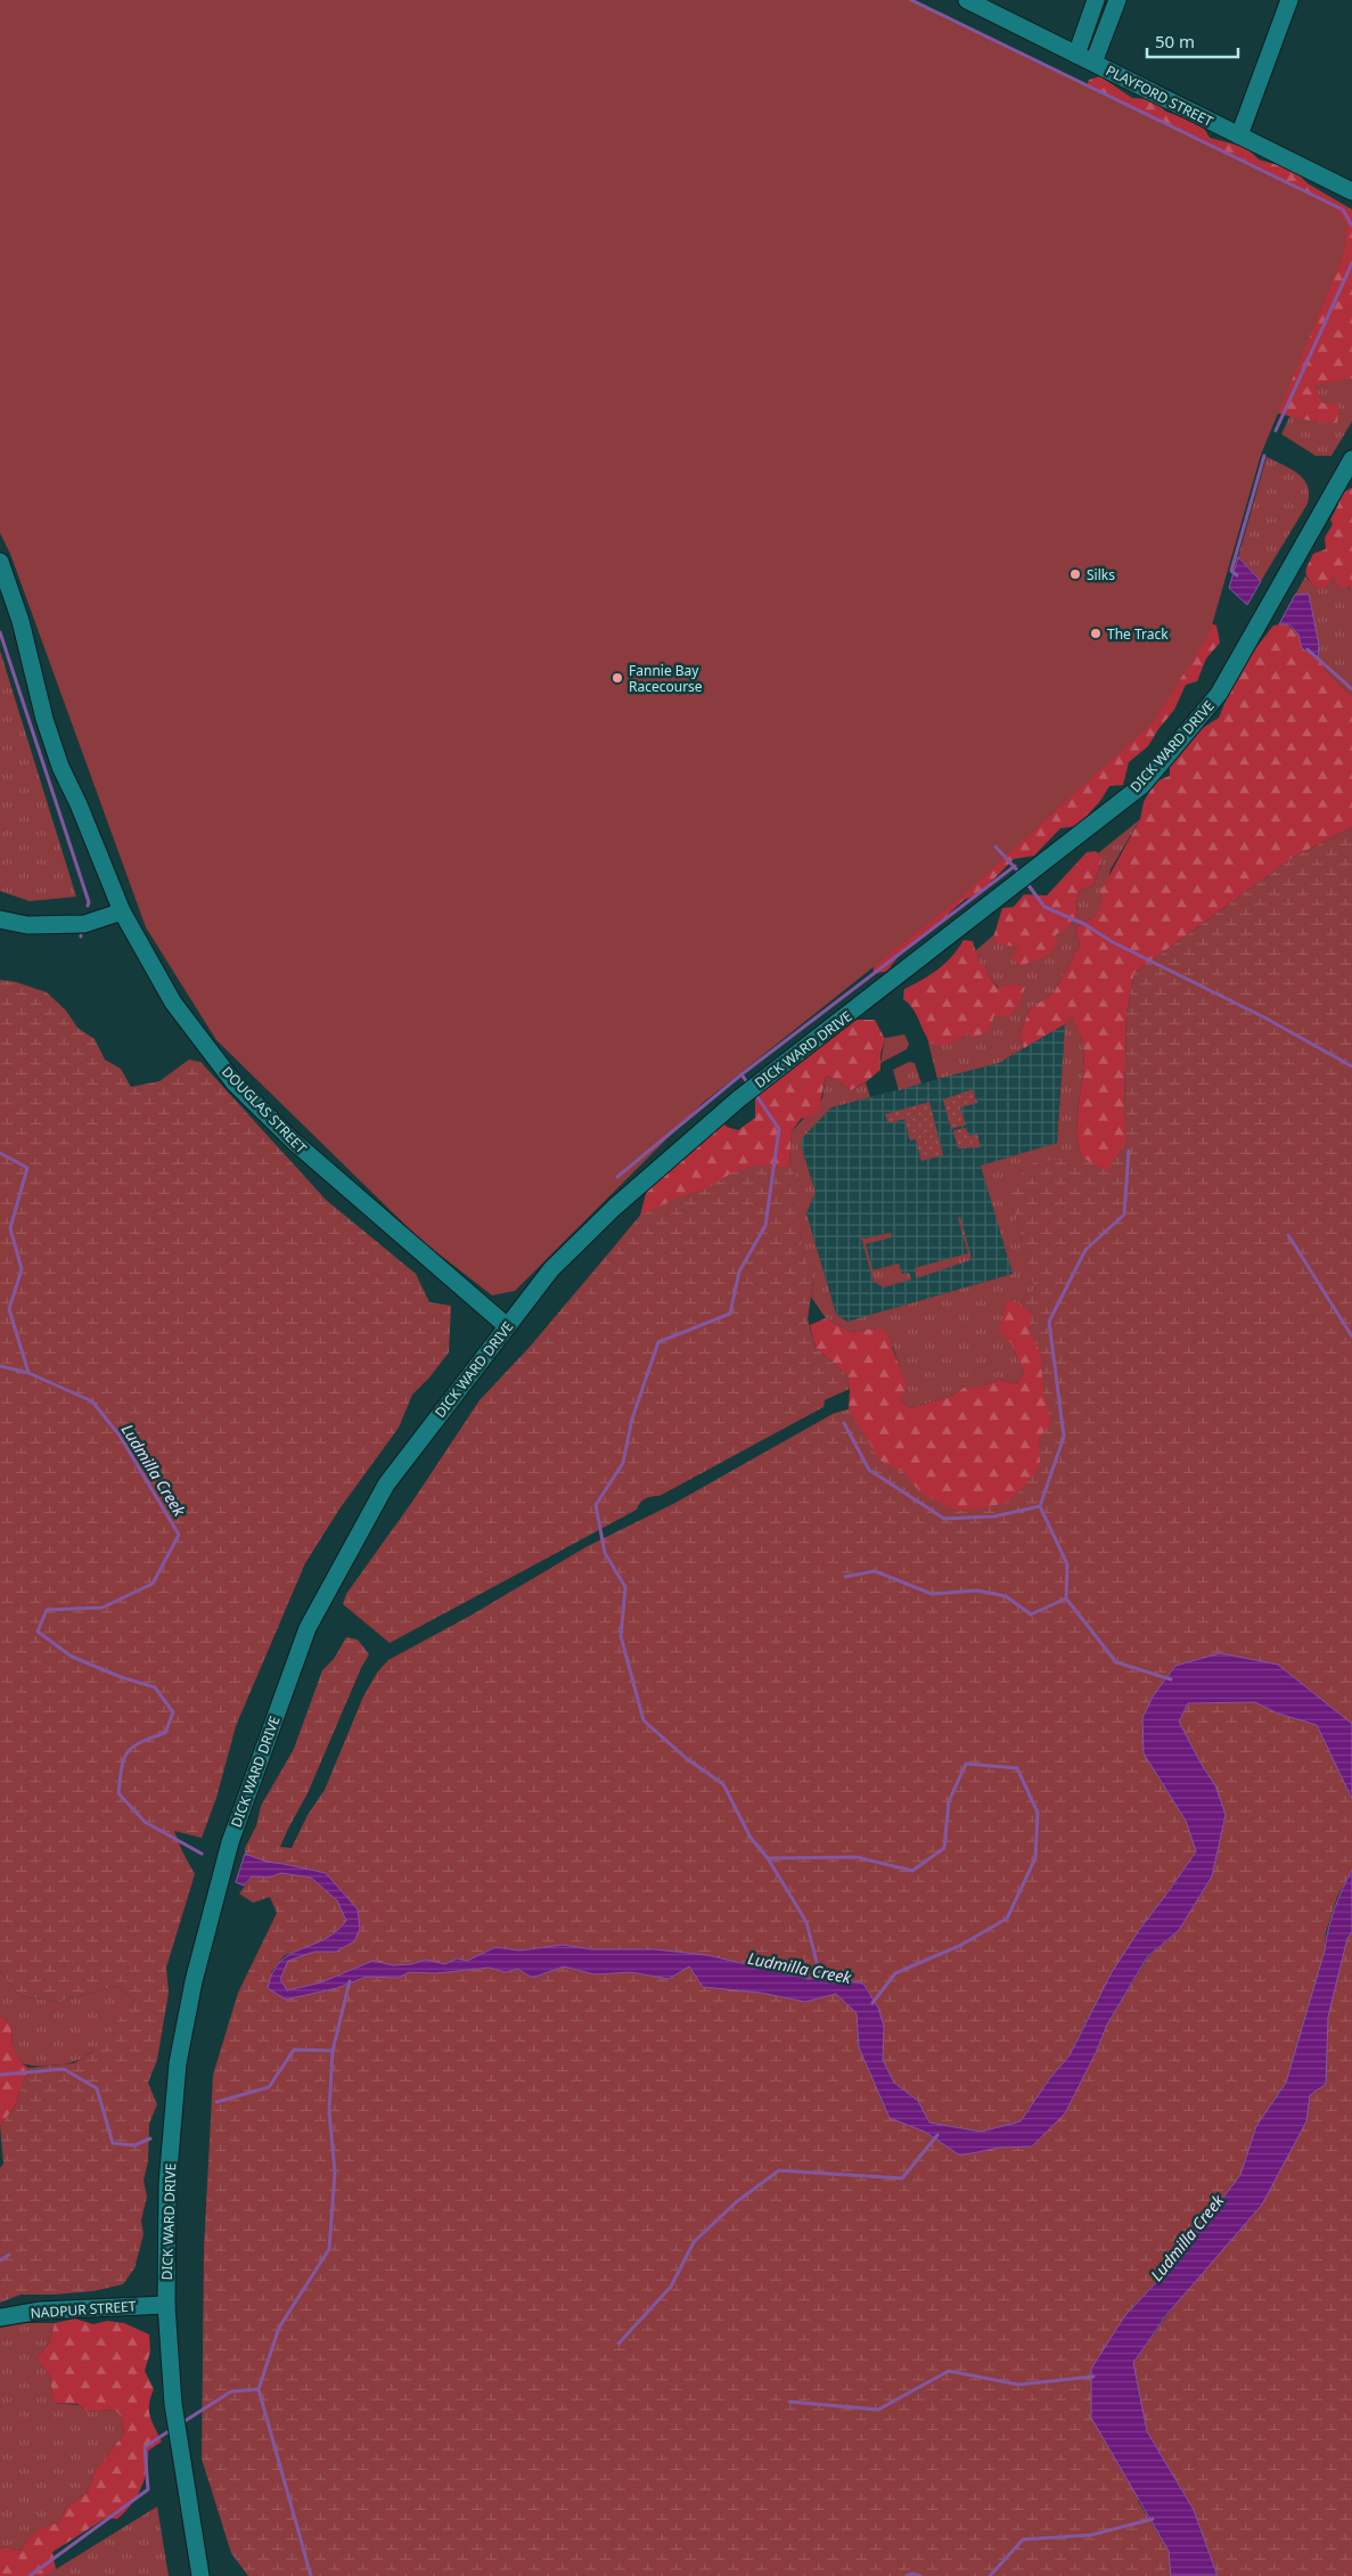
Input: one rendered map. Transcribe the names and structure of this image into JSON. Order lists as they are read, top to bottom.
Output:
{
  "streets": {
    "street": [
      "PLAYFORD STREET",
      "DICK WARD DRIVE",
      "DOUGLAS STREET",
      "NADPUR STREET"
    ]
  },
  "crossings": [
    ["DICK WARD DRIVE", "DOUGLAS STREET"],
    ["DICK WARD DRIVE", "NADPUR STREET"]
  ],
  "water": ["Ludmilla Creek"],
  "places": ["Silks", "The Track", "Fannie Bay Racecourse"],
  "scale_bar": "50 m"
}
